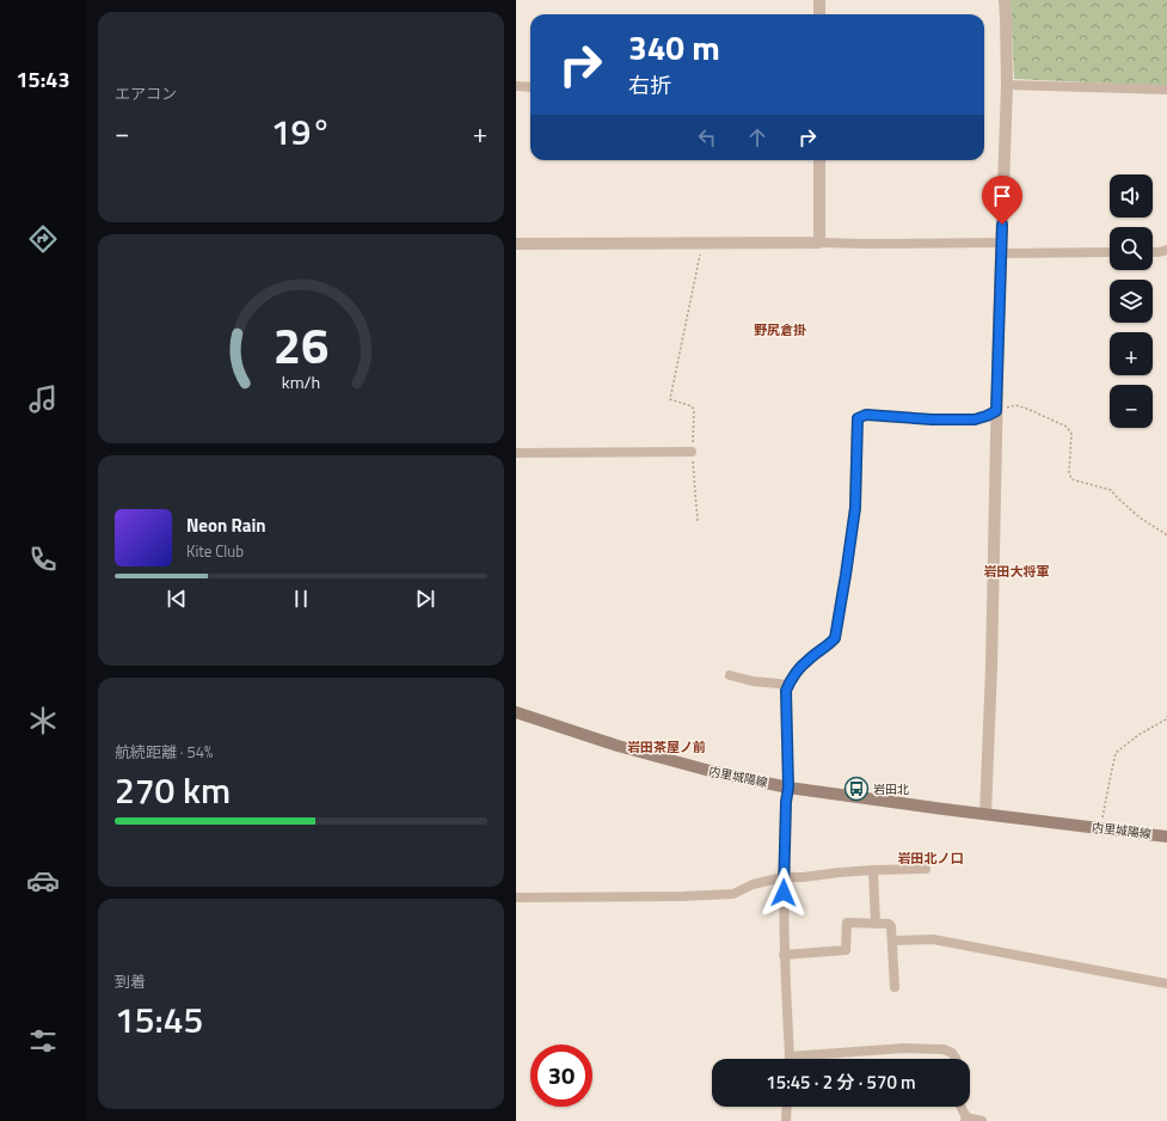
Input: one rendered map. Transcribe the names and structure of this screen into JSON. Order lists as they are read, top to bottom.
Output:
{
  "streets": {
    "main road": ["内里城陽線"]
  },
  "districts": [
    "野尻倉掛",
    "岩田大将軍",
    "岩田茶屋ノ前",
    "岩田北ノ口"
  ],
  "places": {
    "bus stop": ["岩田北"]
  },
  "page": {
    "tabs": "15:43",
    "tile": [
      "エアコン",
      ["航続距離 · 54%", "270 km"],
      ["到着", "15:45"]
    ],
    "turn": ["340 m", "右折"],
    "heat": ["−", "19°", "+"],
    "map_buttons": ["+", "−"],
    "song": ["Neon Rain", "Kite Club"],
    "limit": "30",
    "trip": "15:45 · 2 分 · 570 m",
    "gauge": ["26", "km/h"]
  }
}
